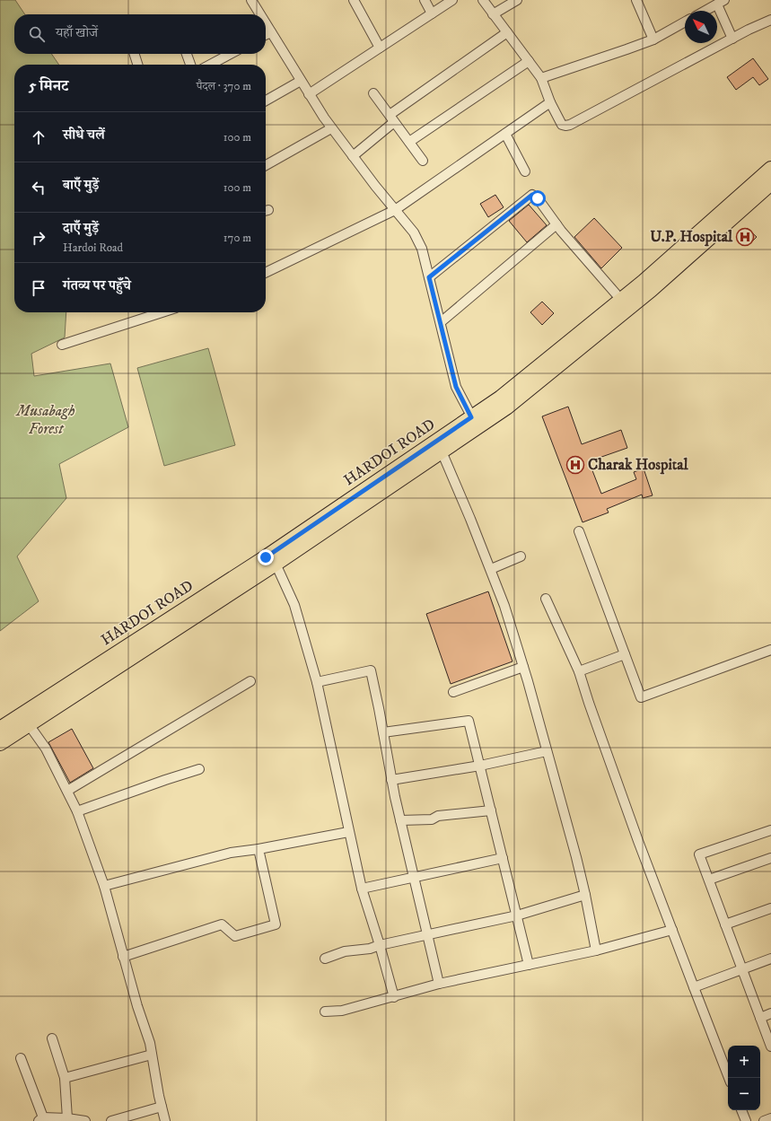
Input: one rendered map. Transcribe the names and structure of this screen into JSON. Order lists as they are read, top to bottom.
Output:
{
  "streets": {
    "main road": ["HARDOI ROAD"]
  },
  "parks": ["Musabagh Forest"],
  "places": {
    "hospital": ["U.P. Hospital", "Charak Hospital"]
  },
  "north": "top left",
  "page": {
    "search": "यहाँ खोजें",
    "heading": ["5 मिनट", "पैदल · 370 m"],
    "list": [
      ["सीधे चलें", "100 m"],
      ["बाएँ मुड़ें", "100 m"],
      ["दाएँ मुड़ें", "Hardoi Road", "170 m"],
      "गंतव्य पर पहुँचे"
    ],
    "map_buttons": ["+", "−"]
  }
}
